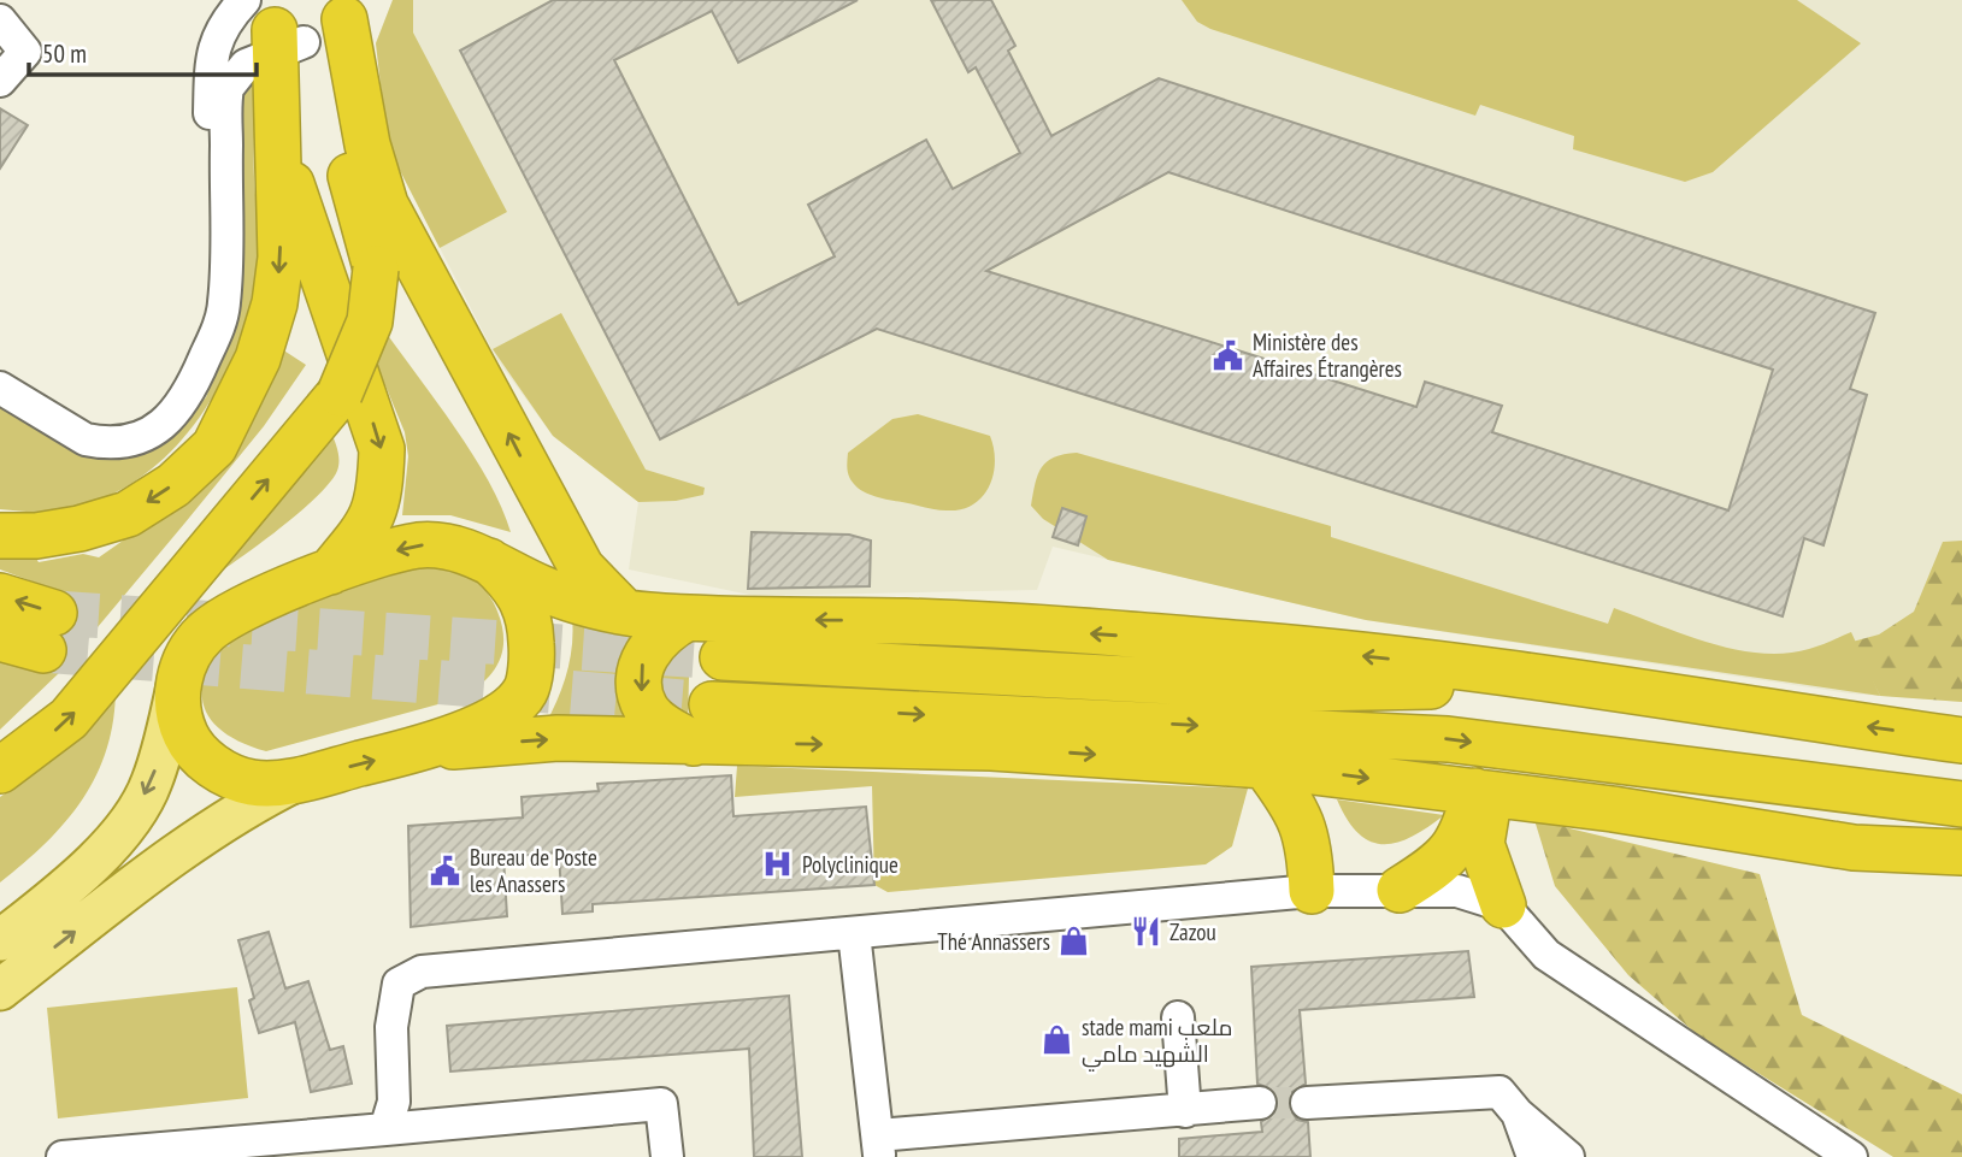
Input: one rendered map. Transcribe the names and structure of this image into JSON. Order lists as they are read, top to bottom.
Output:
{
  "places": {
    "public building": ["Ministère des Affaires Étrangères", "Bureau de Poste les Anassers"],
    "hospital": ["Polyclinique"],
    "restaurant": ["Zazou"],
    "shop": ["Thé Annassers", "stade mami ملعب الشهيد مامي"]
  },
  "scale_bar": "50 m"
}
